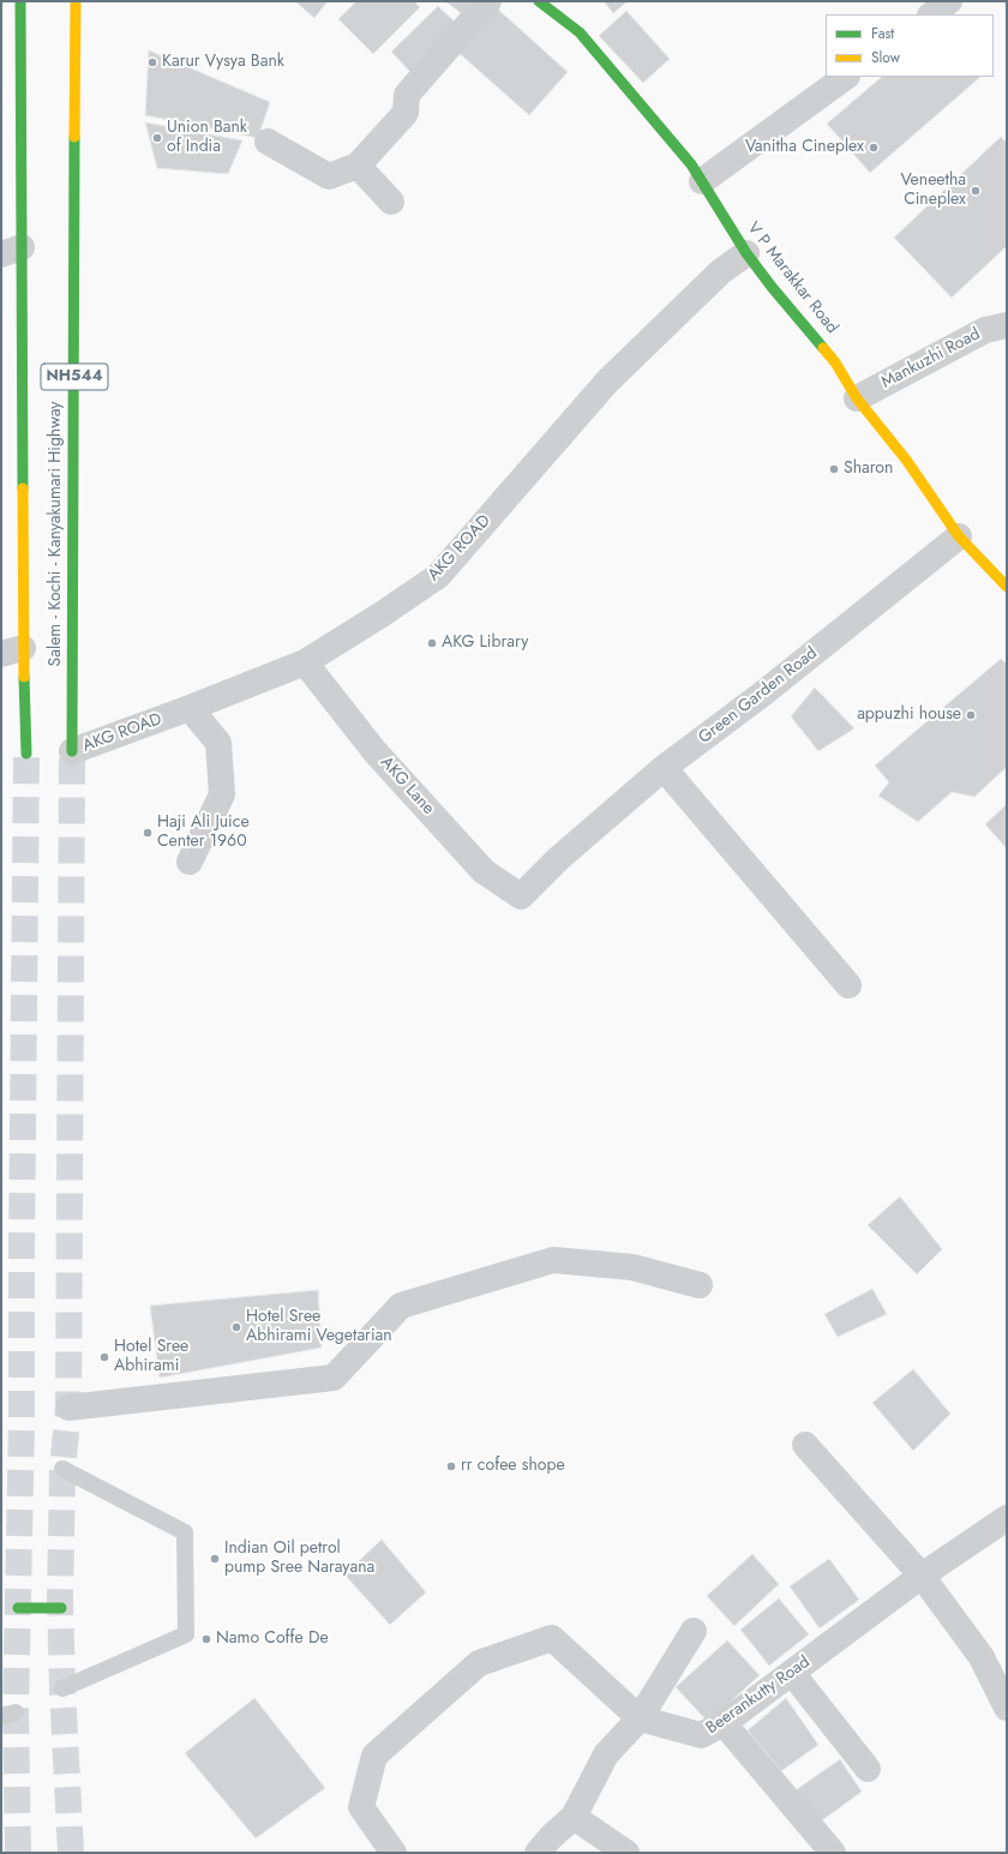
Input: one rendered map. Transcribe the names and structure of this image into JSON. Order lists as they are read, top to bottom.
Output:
{
  "streets": {
    "main road": ["V P Marakkar Road", "NH544", "Salem - Kochi - Kanyakumari Highway"],
    "street": [
      "Mankuzhi Road",
      "AKG ROAD",
      "Green Garden Road",
      "AKG Lane",
      "Beerankutty Road"
    ]
  },
  "crossings": [
    ["V P Marakkar Road", "Mankuzhi Road"],
    ["V P Marakkar Road", "AKG ROAD"],
    ["V P Marakkar Road", "Green Garden Road"],
    ["Salem - Kochi - Kanyakumari Highway", "AKG ROAD"],
    ["AKG ROAD", "AKG Lane"],
    ["Green Garden Road", "AKG Lane"]
  ],
  "places": [
    "Karur Vysya Bank",
    "Union Bank of India",
    "Vanitha Cineplex",
    "Veneetha Cineplex",
    "Sharon",
    "AKG Library",
    "appuzhi house",
    "Haji Ali Juice Center 1960",
    "Hotel Sree Abhirami Vegetarian",
    "Hotel Sree Abhirami",
    "rr cofee shope",
    "Indian Oil petrol pump Sree Narayana",
    "Namo Coffe De"
  ],
  "legend": ["Fast", "Slow"]
}
